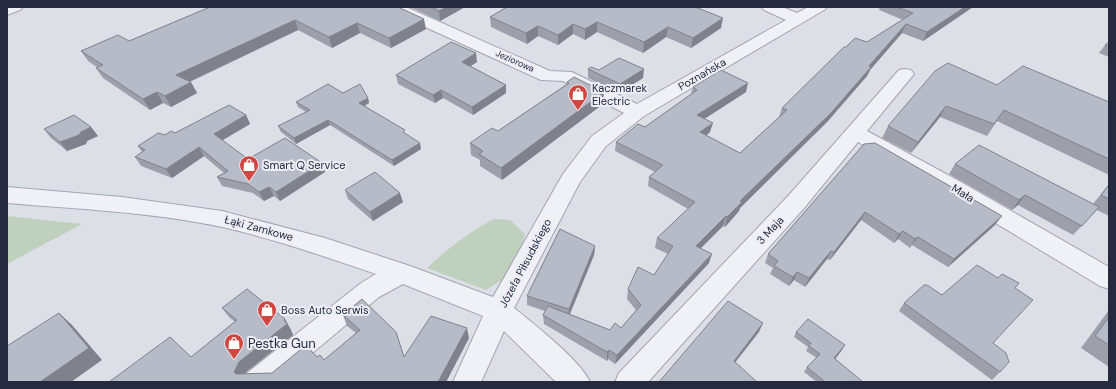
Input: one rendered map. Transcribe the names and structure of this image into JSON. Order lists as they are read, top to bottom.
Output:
{
  "streets": {
    "street": [
      "Jeziorowa",
      "Poznańska",
      "Mała",
      "Łąki Zamkowe",
      "3 Maja",
      "Józefa Piłsudskiego"
    ]
  },
  "crossings": [
    ["Jeziorowa", "Poznańska"],
    ["Poznańska", "Józefa Piłsudskiego"],
    ["Mała", "3 Maja"],
    ["Łąki Zamkowe", "Józefa Piłsudskiego"]
  ],
  "places": {
    "shop": [
      "Kaczmarek Electric",
      "Smart Q Service",
      "Boss Auto Serwis",
      "Pestka Gun"
    ]
  }
}
